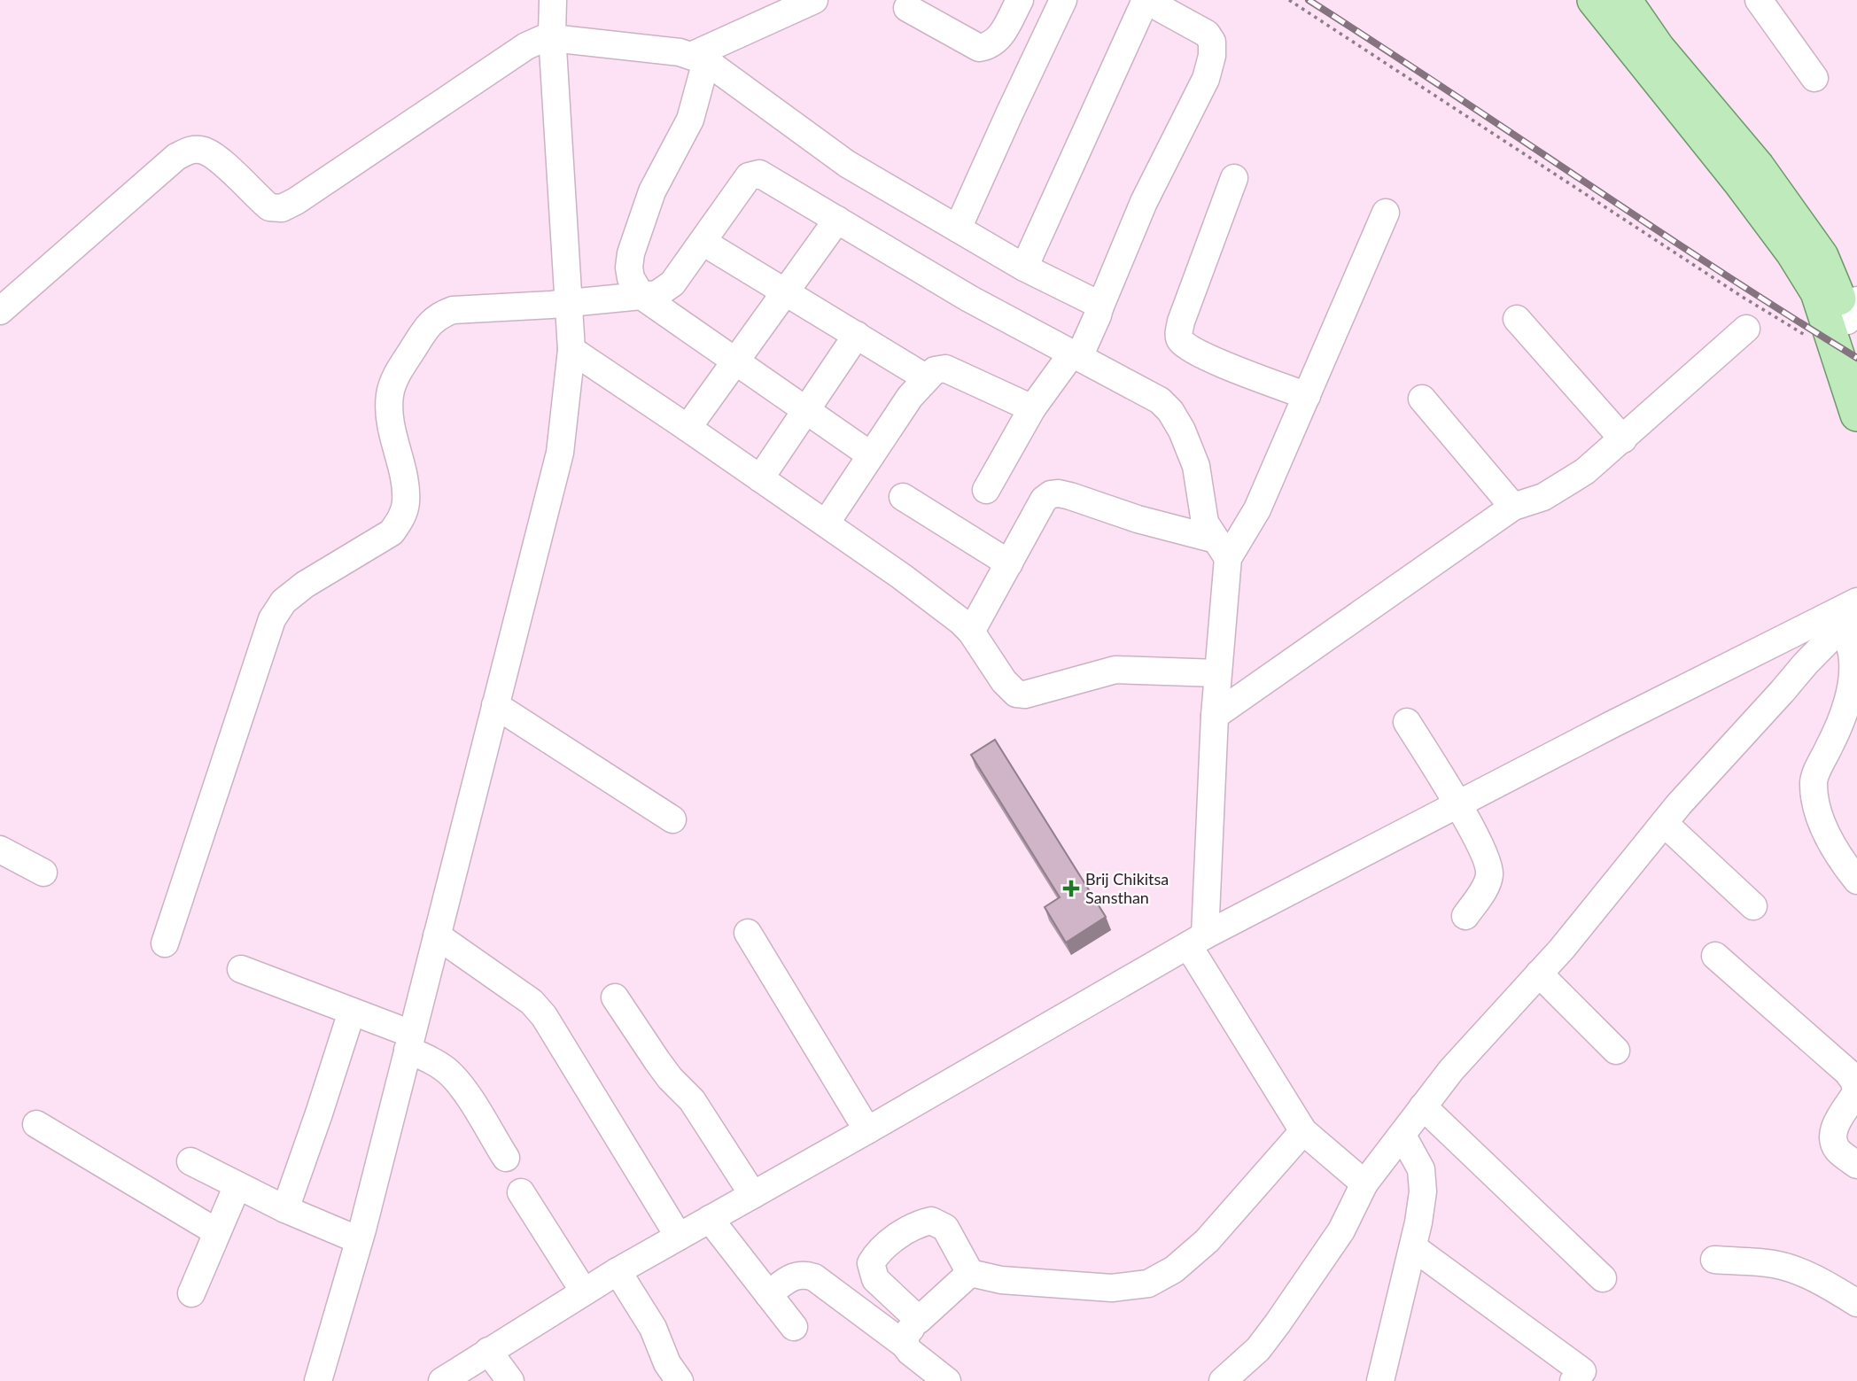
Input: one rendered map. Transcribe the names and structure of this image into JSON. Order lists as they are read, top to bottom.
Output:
{
  "places": {
    "health": ["Brij Chikitsa Sansthan"]
  }
}
